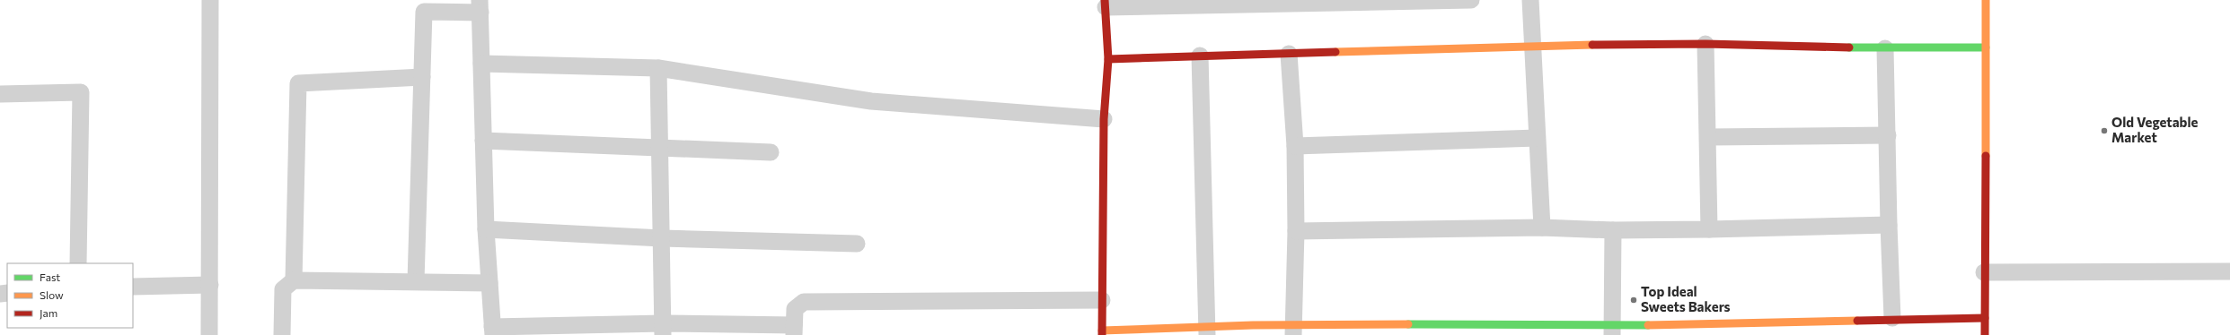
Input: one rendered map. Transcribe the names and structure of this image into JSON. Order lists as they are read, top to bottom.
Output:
{
  "places": ["Old Vegetable Market", "Top Ideal Sweets Bakers"],
  "legend": ["Fast", "Slow", "Jam"]
}
